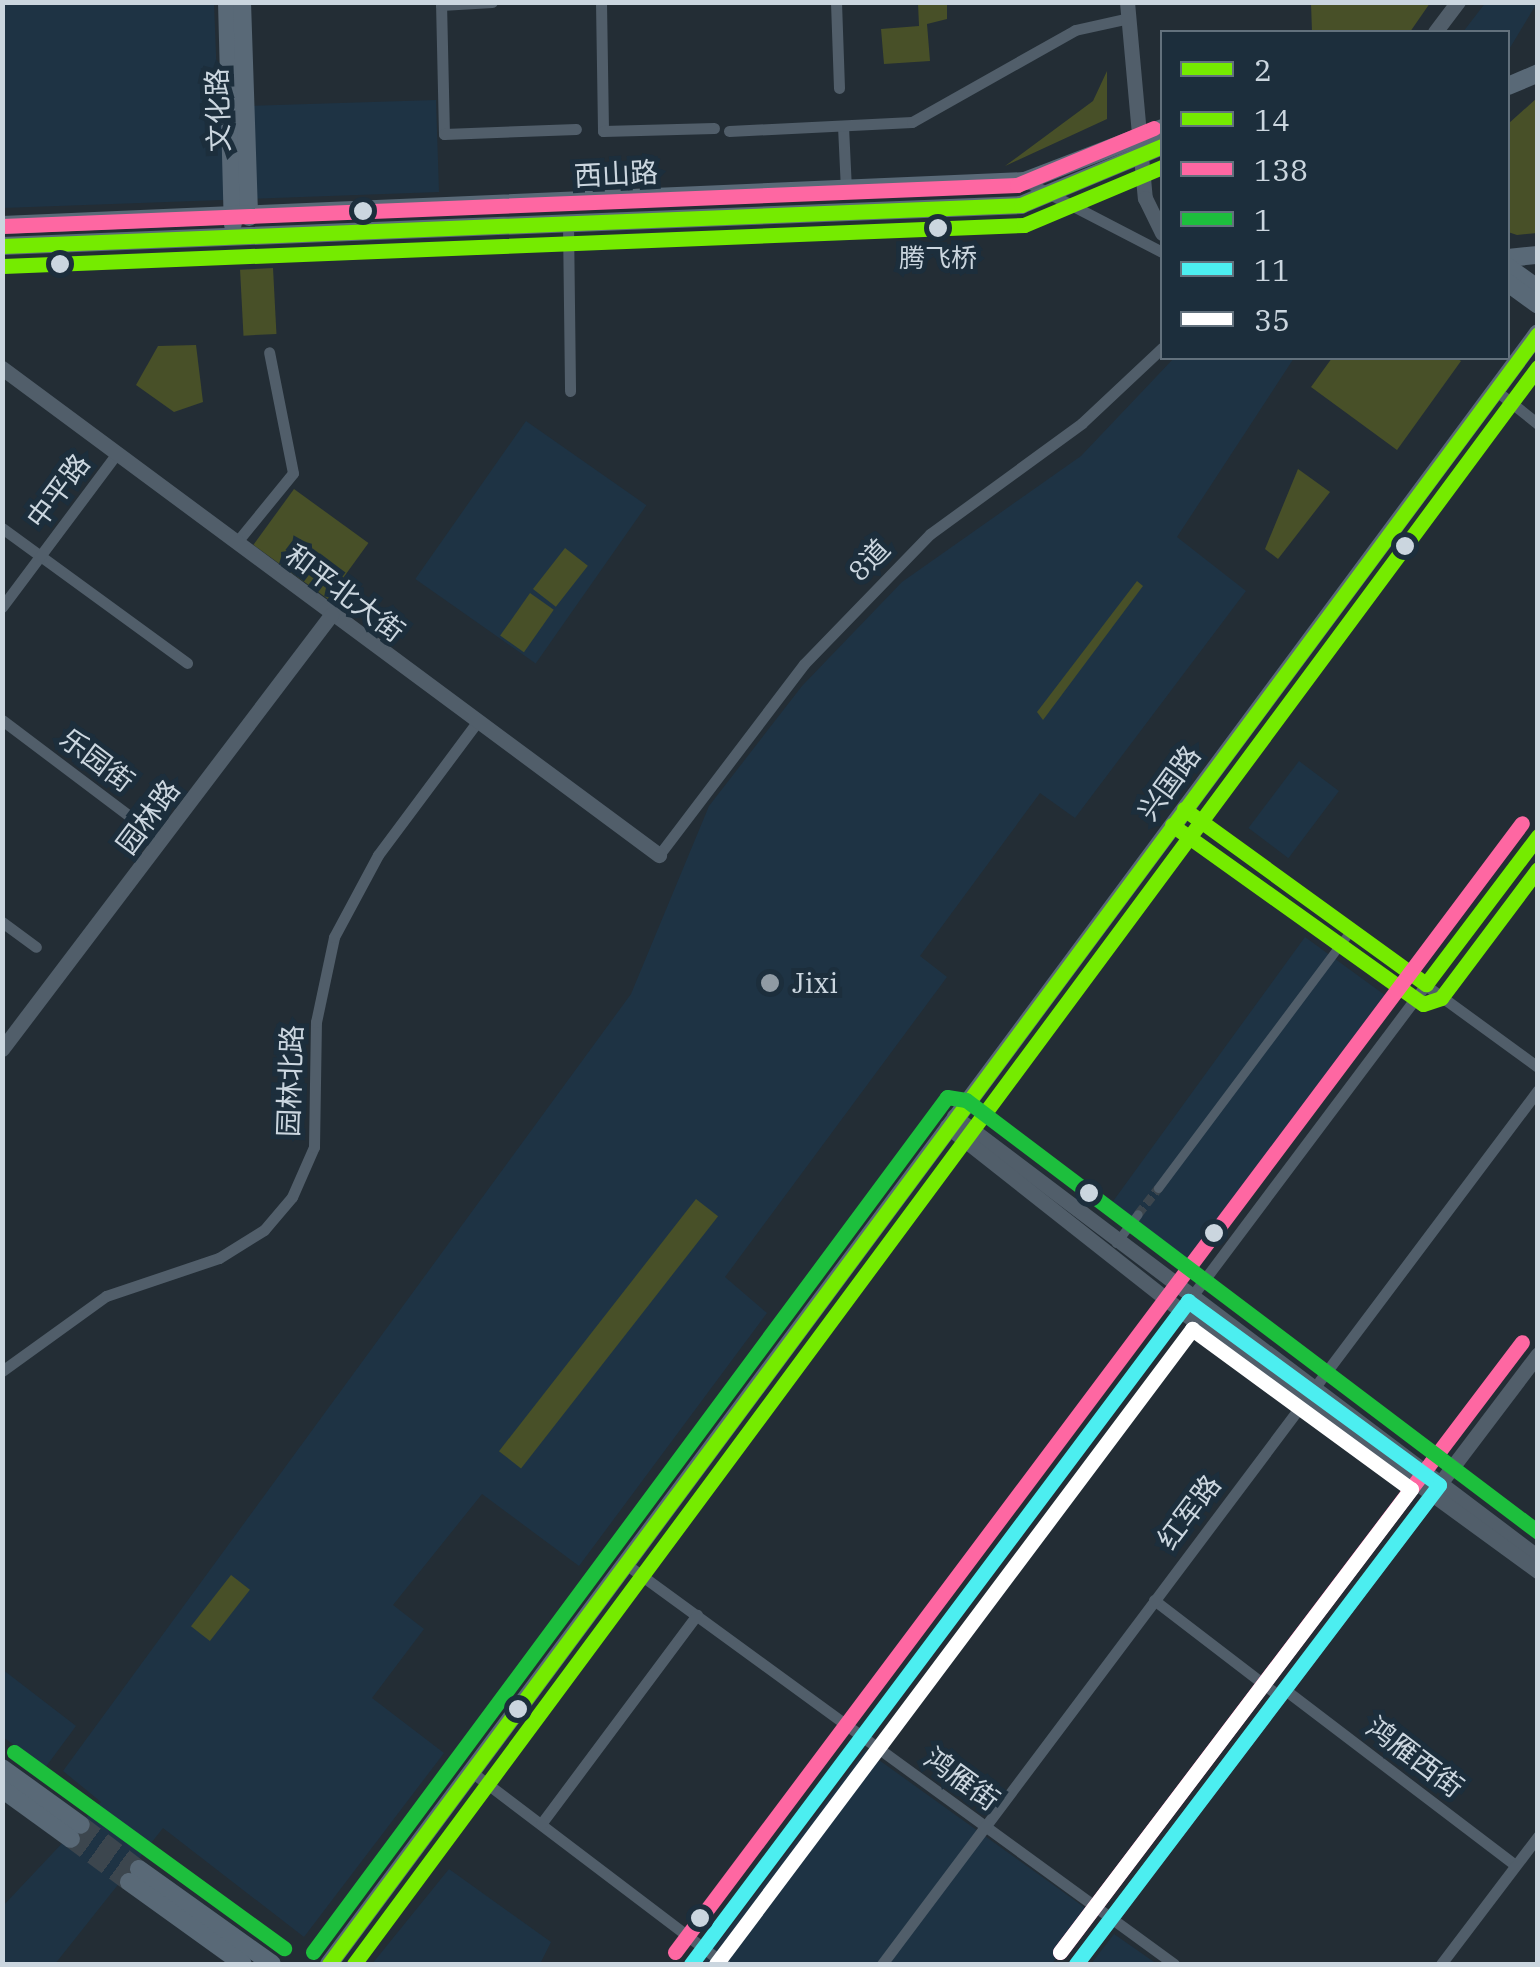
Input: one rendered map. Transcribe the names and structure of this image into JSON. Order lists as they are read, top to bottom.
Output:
{
  "streets": {
    "main road": ["文化路", "西山路", "兴国路"],
    "street": [
      "中平路",
      "8道",
      "和平北大街",
      "乐园街",
      "园林路",
      "园林北路",
      "红军路",
      "鸿雁西街",
      "鸿雁街"
    ]
  },
  "crossings": [
    ["文化路", "西山路"],
    ["中平路", "和平北大街"],
    ["8道", "和平北大街"],
    ["和平北大街", "园林路"],
    ["和平北大街", "园林北路"],
    ["乐园街", "园林路"],
    ["兴国路", "鸿雁街"],
    ["红军路", "鸿雁西街"],
    ["红军路", "鸿雁街"]
  ],
  "places": ["腾飞桥", "Jixi"],
  "lines": [
    "transit line 138",
    "transit line 2",
    "transit line 14",
    "transit line 1",
    "transit line 11",
    "transit line 35"
  ],
  "legend": [
    "2",
    "14",
    "138",
    "1",
    "11",
    "35"
  ]
}
